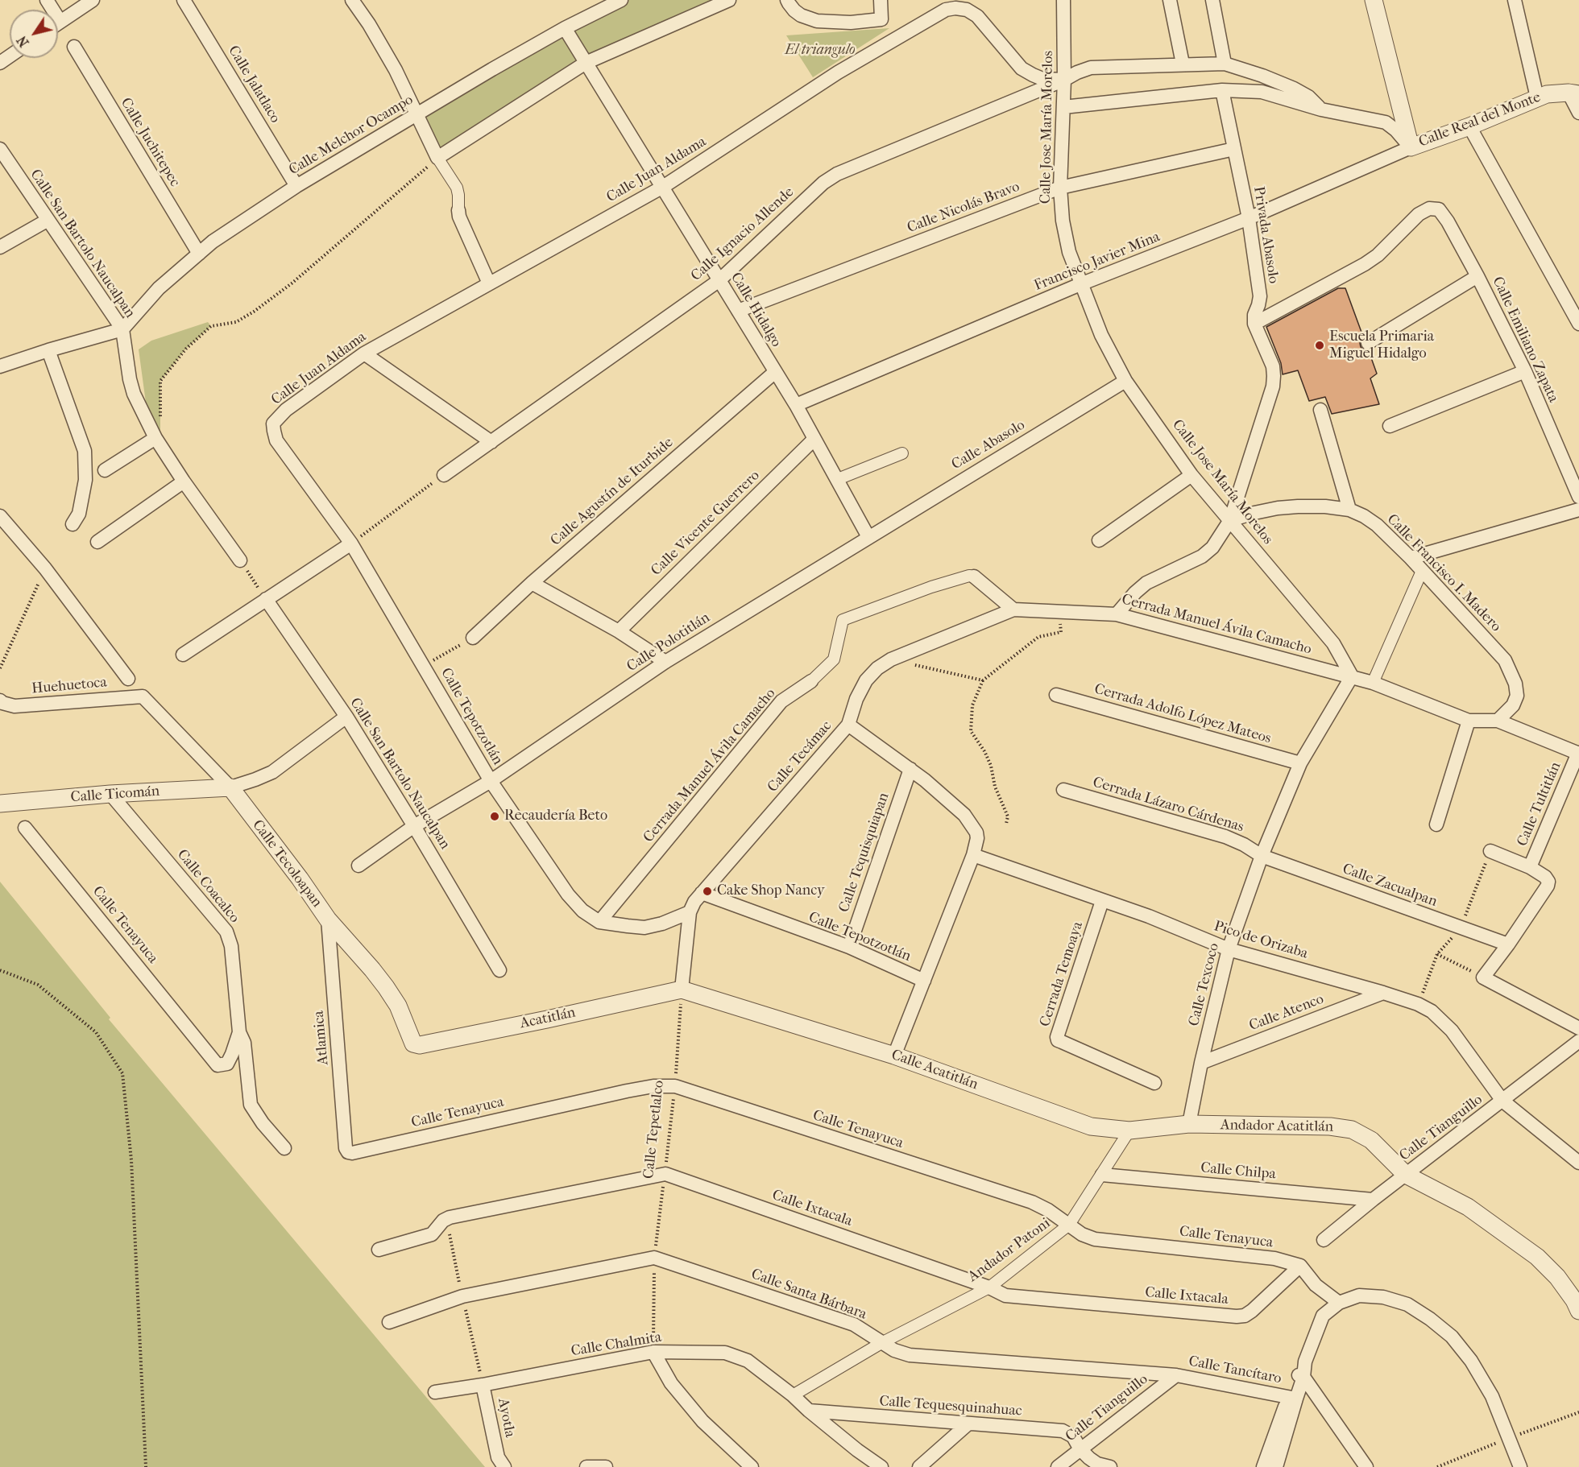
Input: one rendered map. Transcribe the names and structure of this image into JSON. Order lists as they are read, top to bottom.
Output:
{
  "streets": {
    "street": [
      "Calle Jalatlaco",
      "Calle Real del Monte",
      "Calle Jose María Morelos",
      "Calle Melchor Ocampo",
      "Calle Juchitepec",
      "Calle Juan Aldama",
      "Calle Nicolás Bravo",
      "Calle Ignacio Allende",
      "Privada Abasolo",
      "Calle San Bartolo Naucalpan",
      "Francisco Javier Mina",
      "Calle Hidalgo",
      "Calle Emiliano Zapata",
      "Calle Abasolo",
      "Calle Agustín de Iturbide",
      "Calle Vicente Guerrero",
      "Calle Francisco I. Madero",
      "Cerrada Manuel Ávila Camacho",
      "Calle Polotitlán",
      "Huehuetoca",
      "Cerrada Adolfo López Mateos",
      "Calle Tepotzotlán",
      "Calle Tecámac",
      "Calle Ticomán",
      "Calle Tultitlán",
      "Cerrada Lázaro Cárdenas",
      "Calle Tequisquiapan",
      "Calle Tecoloapan",
      "Calle Zacualpan",
      "Calle Coacalco",
      "Calle Tenayuca",
      "Pico de Orizaba",
      "Cerrada Temoaya",
      "Calle Texcoco",
      "Calle Atenco",
      "Acatitlán",
      "Atlamica",
      "Calle Acatitlán",
      "Andador Acatitlán",
      "Calle Tianguillo",
      "Calle Chilpa",
      "Calle Ixtacala",
      "Andador Patoni",
      "Calle Santa Bárbara",
      "Calle Chalmita",
      "Calle Tancítaro",
      "Calle Tequesquinahuac",
      "Ayotla"
    ],
    "path": ["Calle Tepetlalco"]
  },
  "crossings": [
    ["Calle Jalatlaco", "Calle Melchor Ocampo"],
    ["Calle Real del Monte", "Francisco Javier Mina"],
    ["Calle Jose María Morelos", "Calle Juan Aldama"],
    ["Calle Jose María Morelos", "Calle Nicolás Bravo"],
    ["Calle Jose María Morelos", "Calle Ignacio Allende"],
    ["Calle Jose María Morelos", "Francisco Javier Mina"],
    ["Calle Jose María Morelos", "Calle Abasolo"],
    ["Calle Jose María Morelos", "Calle Francisco I. Madero"],
    ["Calle Jose María Morelos", "Cerrada Manuel Ávila Camacho"],
    ["Calle Jose María Morelos", "Calle Texcoco"],
    ["Calle Melchor Ocampo", "Calle Juchitepec"],
    ["Calle Melchor Ocampo", "Calle San Bartolo Naucalpan"],
    ["Calle Melchor Ocampo", "Calle Hidalgo"],
    ["Calle Juan Aldama", "Calle Ignacio Allende"],
    ["Calle Juan Aldama", "Calle Hidalgo"],
    ["Calle Juan Aldama", "Calle Tepotzotlán"],
    ["Calle Nicolás Bravo", "Privada Abasolo"],
    ["Calle Nicolás Bravo", "Calle Hidalgo"],
    ["Calle Ignacio Allende", "Calle Hidalgo"],
    ["Privada Abasolo", "Francisco Javier Mina"],
    ["Privada Abasolo", "Calle Emiliano Zapata"],
    ["Calle San Bartolo Naucalpan", "Calle Polotitlán"],
    ["Francisco Javier Mina", "Calle Hidalgo"],
    ["Calle Hidalgo", "Calle Abasolo"],
    ["Calle Hidalgo", "Calle Agustín de Iturbide"],
    ["Calle Hidalgo", "Calle Vicente Guerrero"],
    ["Calle Hidalgo", "Calle Polotitlán"],
    ["Calle Abasolo", "Calle Polotitlán"],
    ["Cerrada Manuel Ávila Camacho", "Calle Tepotzotlán"],
    ["Cerrada Manuel Ávila Camacho", "Calle Tecámac"],
    ["Cerrada Manuel Ávila Camacho", "Calle Texcoco"],
    ["Calle Polotitlán", "Calle Tepotzotlán"],
    ["Huehuetoca", "Calle Tecoloapan"],
    ["Cerrada Adolfo López Mateos", "Calle Texcoco"],
    ["Calle Tepotzotlán", "Calle Tecámac"],
    ["Calle Tepotzotlán", "Calle Tequisquiapan"],
    ["Calle Tecámac", "Calle Tequisquiapan"],
    ["Calle Tecámac", "Pico de Orizaba"],
    ["Calle Tecámac", "Calle Acatitlán"],
    ["Calle Ticomán", "Calle Tecoloapan"],
    ["Calle Ticomán", "Calle Coacalco"],
    ["Calle Tultitlán", "Calle Zacualpan"],
    ["Cerrada Lázaro Cárdenas", "Calle Zacualpan"],
    ["Cerrada Lázaro Cárdenas", "Calle Texcoco"],
    ["Calle Tecoloapan", "Acatitlán"],
    ["Calle Tecoloapan", "Atlamica"],
    ["Calle Zacualpan", "Calle Texcoco"],
    ["Calle Coacalco", "Calle Tenayuca"],
    ["Calle Tenayuca", "Atlamica"],
    ["Calle Tenayuca", "Calle Tepetlalco"],
    ["Calle Tenayuca", "Calle Ixtacala"],
    ["Calle Tenayuca", "Andador Patoni"],
    ["Pico de Orizaba", "Cerrada Temoaya"],
    ["Pico de Orizaba", "Calle Texcoco"],
    ["Pico de Orizaba", "Calle Atenco"],
    ["Pico de Orizaba", "Calle Tianguillo"],
    ["Calle Texcoco", "Calle Atenco"],
    ["Calle Texcoco", "Calle Acatitlán"],
    ["Calle Texcoco", "Andador Acatitlán"],
    ["Acatitlán", "Calle Acatitlán"],
    ["Acatitlán", "Calle Tepetlalco"],
    ["Calle Acatitlán", "Andador Acatitlán"],
    ["Calle Acatitlán", "Calle Tepetlalco"],
    ["Calle Acatitlán", "Andador Patoni"],
    ["Andador Acatitlán", "Calle Tianguillo"],
    ["Calle Tianguillo", "Calle Chilpa"],
    ["Calle Tianguillo", "Calle Santa Bárbara"],
    ["Calle Tianguillo", "Calle Tancítaro"],
    ["Calle Tianguillo", "Calle Tequesquinahuac"],
    ["Calle Tepetlalco", "Calle Ixtacala"],
    ["Calle Tepetlalco", "Calle Santa Bárbara"],
    ["Calle Tepetlalco", "Calle Chalmita"],
    ["Calle Chilpa", "Andador Patoni"],
    ["Calle Ixtacala", "Andador Patoni"],
    ["Andador Patoni", "Calle Santa Bárbara"],
    ["Andador Patoni", "Calle Chalmita"],
    ["Calle Santa Bárbara", "Calle Tancítaro"],
    ["Calle Chalmita", "Calle Tequesquinahuac"],
    ["Calle Chalmita", "Ayotla"]
  ],
  "parks": ["El triangulo"],
  "places": ["Escuela Primaria Miguel Hidalgo", "Recaudería Beto", "Cake Shop Nancy"],
  "north": "bottom left"
}
